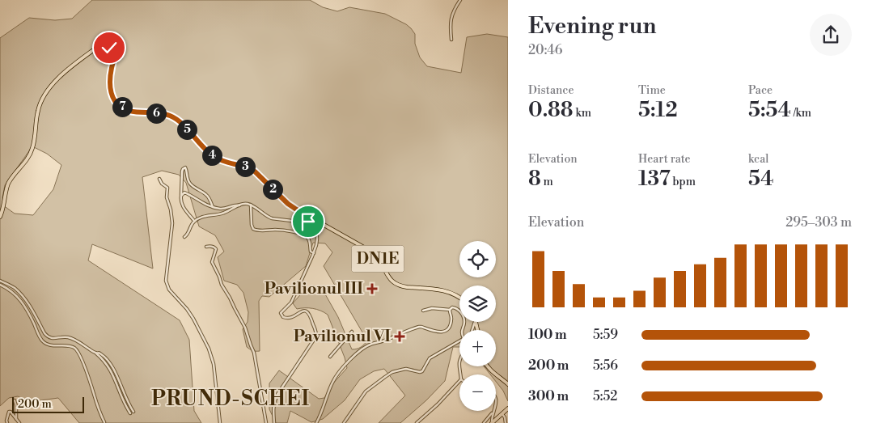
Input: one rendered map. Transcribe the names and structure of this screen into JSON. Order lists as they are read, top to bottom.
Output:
{
  "streets": {
    "main road": ["DN1E"]
  },
  "districts": ["PRUND-SCHEI"],
  "places": {
    "health": ["Pavilionul III", "Pavilionul VI"]
  },
  "scale_bar": "200 m",
  "page": {
    "heading": ["Evening run", "20:46"],
    "stats": [
      ["Distance", "0.88 km"],
      ["Time", "5:12"],
      ["Pace", "5:54 /km"],
      ["Elevation", "8 m"],
      ["Heart rate", "137 bpm"],
      ["kcal", "54"]
    ],
    "pins": [
      "7",
      "6",
      "5",
      "4",
      "3",
      "2"
    ],
    "chart": ["Elevation", "295–303 m"],
    "map_buttons": ["+", "−"],
    "list": [
      {
        "name": "100 m",
        "note": "5:59"
      },
      {
        "name": "200 m",
        "note": "5:56"
      },
      {
        "name": "300 m",
        "note": "5:52"
      }
    ],
    "scale": "200 m"
  }
}
